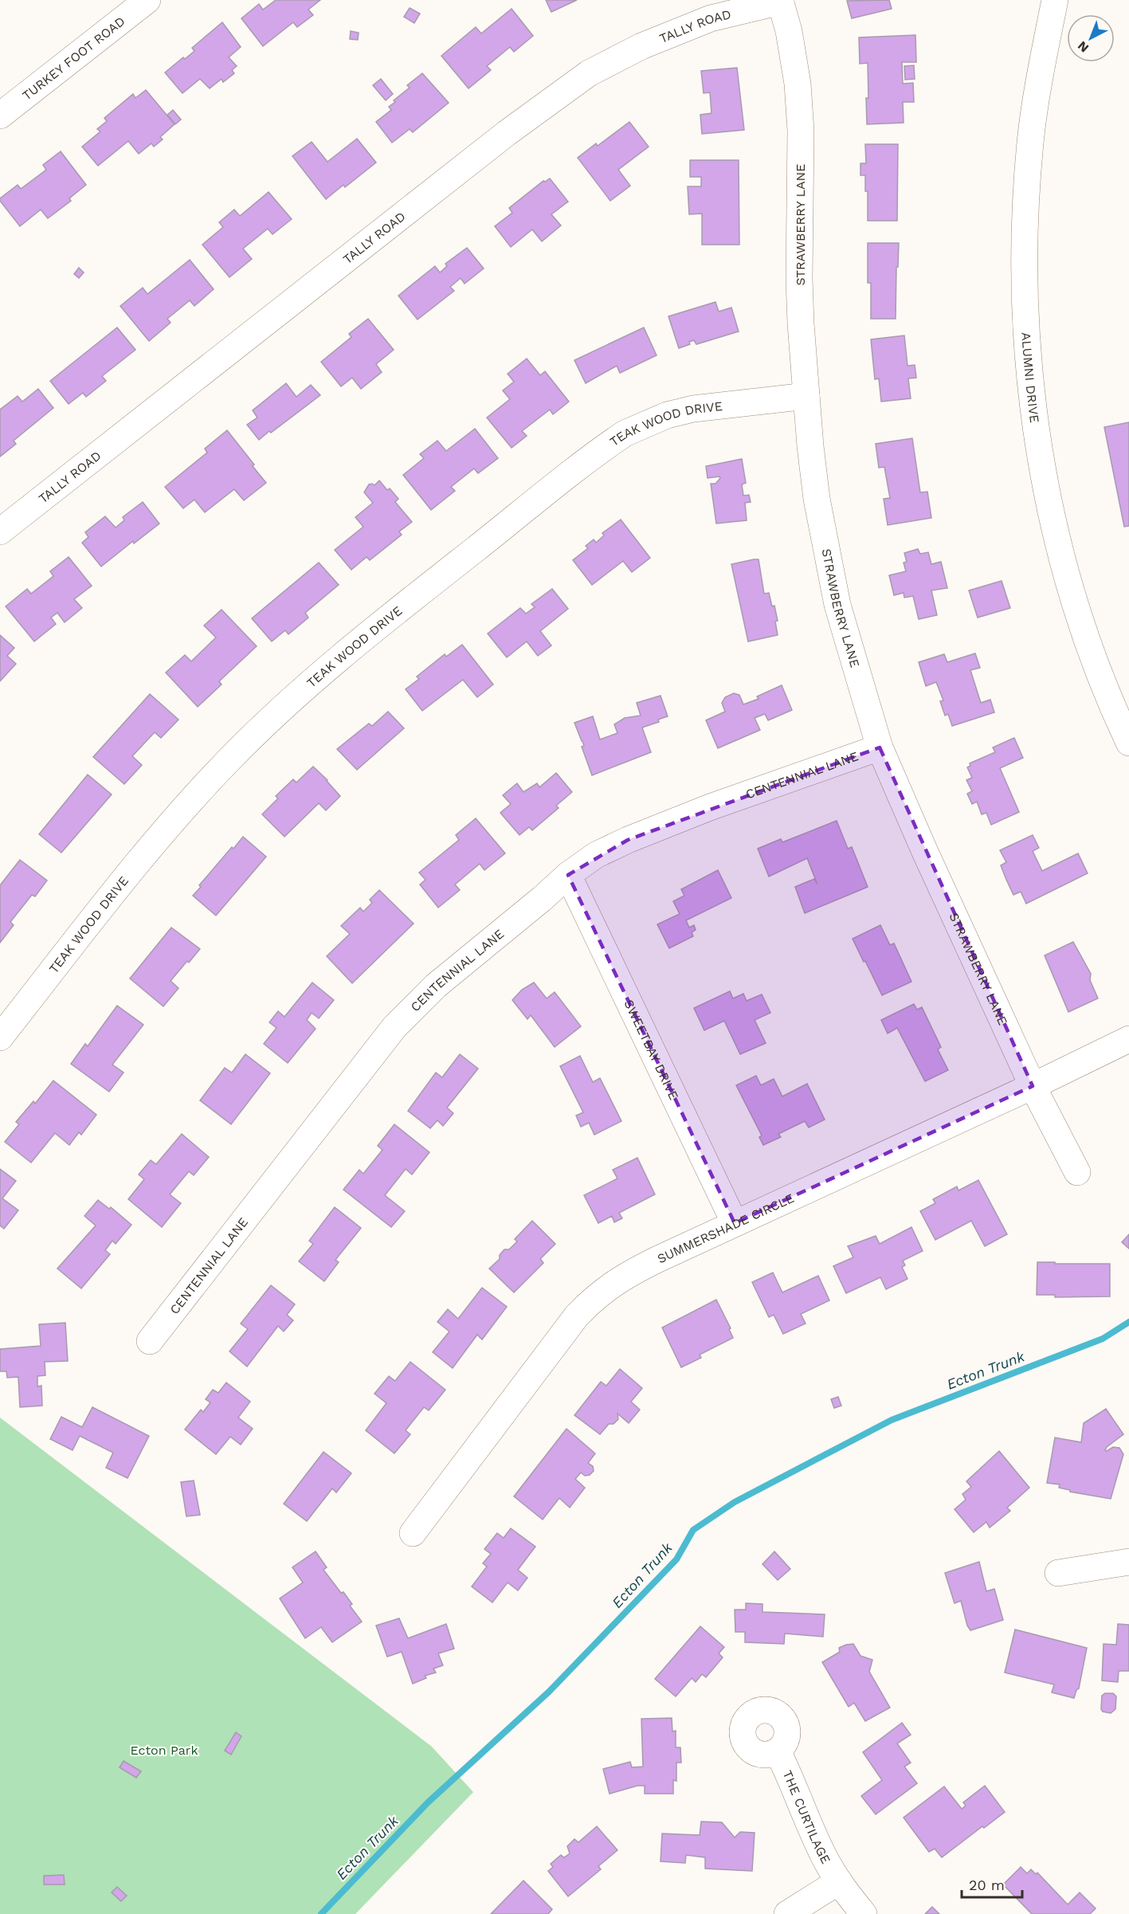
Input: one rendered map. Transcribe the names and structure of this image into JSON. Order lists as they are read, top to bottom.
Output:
{
  "streets": {
    "street": [
      "TALLY ROAD",
      "TURKEY FOOT ROAD",
      "STRAWBERRY LANE",
      "ALUMNI DRIVE",
      "TEAK WOOD DRIVE",
      "CENTENNIAL LANE",
      "SWEETBAY DRIVE",
      "SUMMERSHADE CIRCLE",
      "THE CURTILAGE"
    ]
  },
  "crossings": [
    ["TALLY ROAD", "STRAWBERRY LANE"],
    ["STRAWBERRY LANE", "TEAK WOOD DRIVE"],
    ["STRAWBERRY LANE", "CENTENNIAL LANE"],
    ["STRAWBERRY LANE", "SUMMERSHADE CIRCLE"],
    ["CENTENNIAL LANE", "SWEETBAY DRIVE"],
    ["SWEETBAY DRIVE", "SUMMERSHADE CIRCLE"]
  ],
  "water": ["Ecton Trunk"],
  "parks": ["Ecton Park"],
  "scale_bar": "20 m",
  "north": "bottom left"
}
